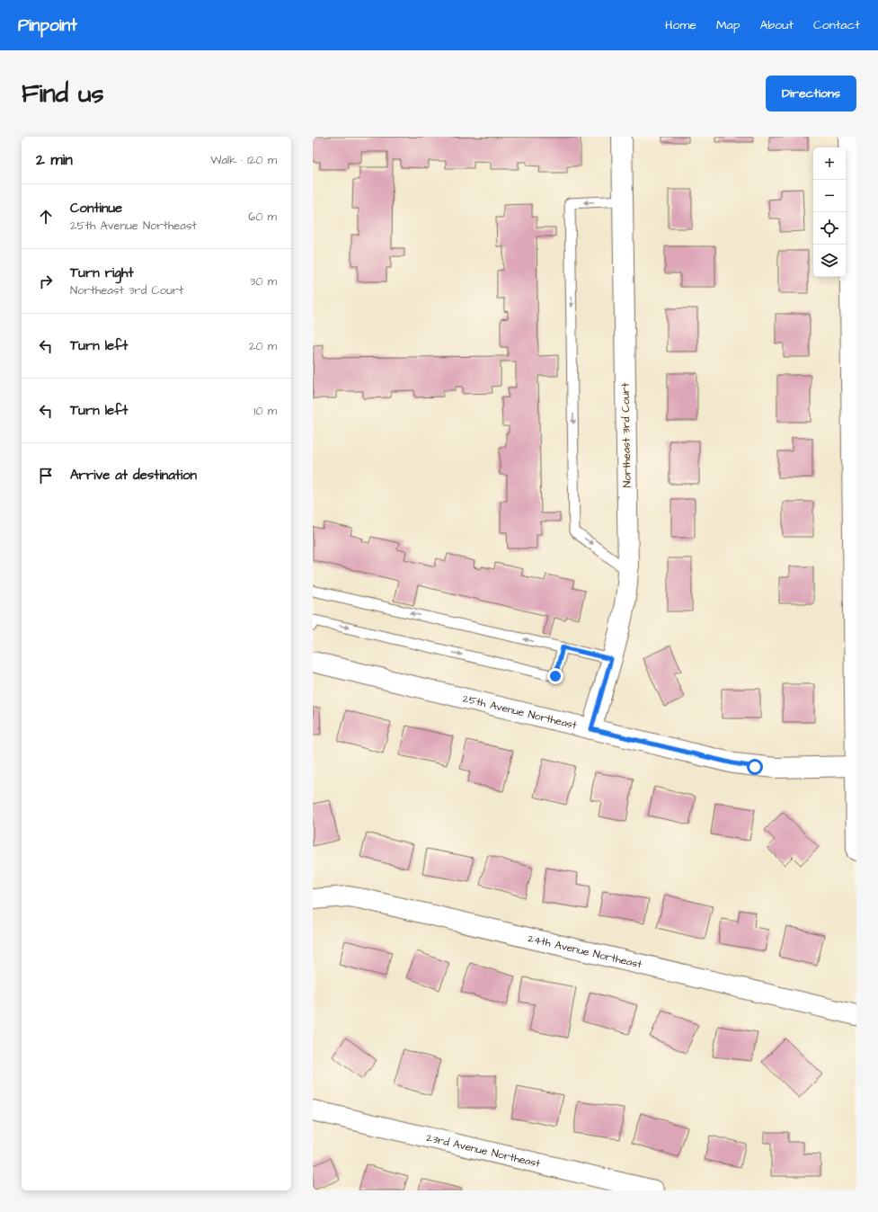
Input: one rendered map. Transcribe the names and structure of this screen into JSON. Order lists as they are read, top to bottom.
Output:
{
  "streets": {
    "street": [
      "Northeast 3rd Court",
      "25th Avenue Northeast",
      "24th Avenue Northeast",
      "23rd Avenue Northeast"
    ]
  },
  "crossings": [
    ["Northeast 3rd Court", "25th Avenue Northeast"]
  ],
  "page": {
    "header": "Pinpoint",
    "nav": [
      "Home",
      "Map",
      "About",
      "Contact"
    ],
    "buttons": "Directions",
    "title": "Find us",
    "heading": ["2 min", "Walk · 120 m"],
    "map_buttons": ["+", "−"],
    "list": [
      ["Continue", "25th Avenue Northeast", "60 m"],
      ["Turn right", "Northeast 3rd Court", "30 m"],
      ["Turn left", "20 m"],
      ["Turn left", "10 m"],
      "Arrive at destination"
    ]
  }
}
